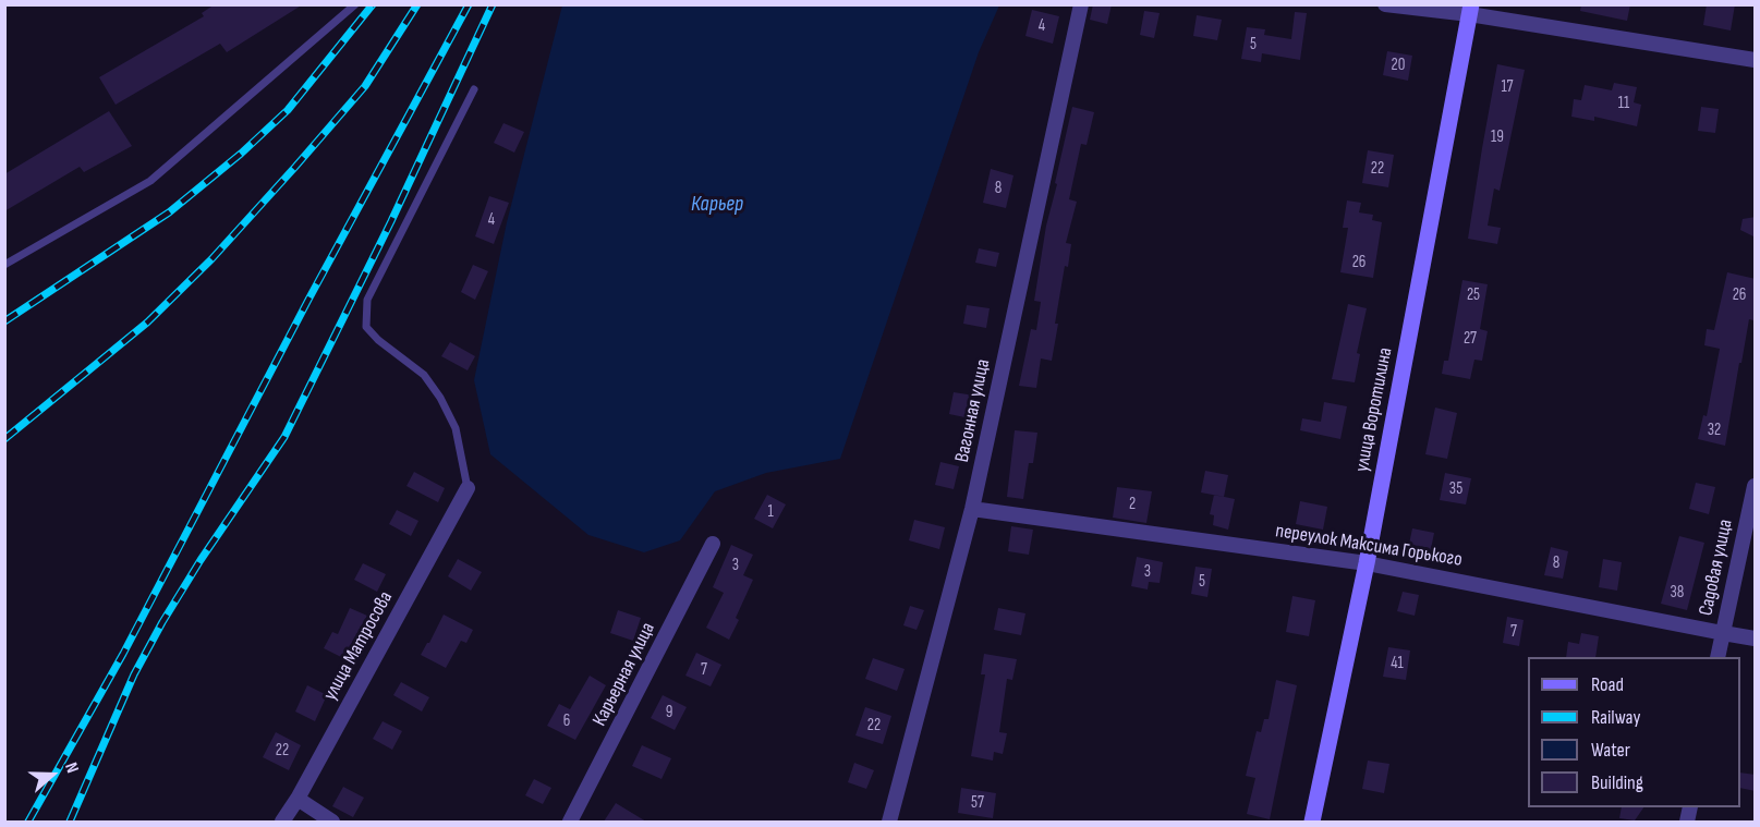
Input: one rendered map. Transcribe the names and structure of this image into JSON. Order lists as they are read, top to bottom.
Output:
{
  "streets": {
    "street": [
      "улица Воротилина",
      "Вагонная улица",
      "переулок Максима Горького",
      "Садовая улица",
      "улица Матросова",
      "Карьерная улица"
    ]
  },
  "crossings": [
    ["улица Воротилина", "переулок Максима Горького"],
    ["Вагонная улица", "переулок Максима Горького"],
    ["переулок Максима Горького", "Садовая улица"]
  ],
  "water": ["Карьер"],
  "house_numbers": [
    "4",
    "5",
    "20",
    "17",
    "11",
    "19",
    "22",
    "8",
    "4",
    "26",
    "25",
    "26",
    "27",
    "32",
    "35",
    "2",
    "1",
    "8",
    "3",
    "3",
    "5",
    "38",
    "7",
    "41",
    "7",
    "9",
    "6",
    "22",
    "22",
    "57"
  ],
  "legend": [
    "Road",
    "Railway",
    "Water",
    "Building"
  ],
  "north": "right"
}
